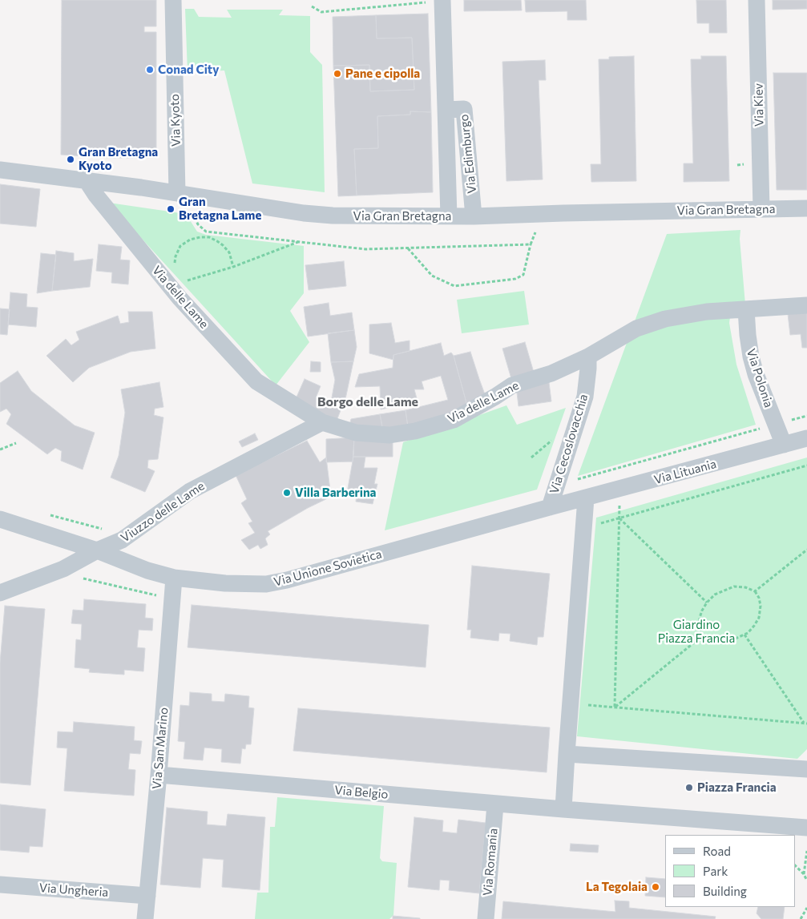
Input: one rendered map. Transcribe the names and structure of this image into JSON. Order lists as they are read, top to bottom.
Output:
{
  "streets": {
    "street": [
      "Via Kiev",
      "Via Kyoto",
      "Via Edimburgo",
      "Via Gran Bretagna",
      "Via delle Lame",
      "Via Polonia",
      "Via Cecoslovacchia",
      "Via Lituania",
      "Viuzzo delle Lame",
      "Via Unione Sovietica",
      "Via San Marino",
      "Via Belgio",
      "Via Romania",
      "Via Ungheria"
    ]
  },
  "crossings": [
    ["Via Kiev", "Via Gran Bretagna"],
    ["Via Kyoto", "Via Gran Bretagna"],
    ["Via Edimburgo", "Via Gran Bretagna"],
    ["Via Gran Bretagna", "Via delle Lame"],
    ["Via delle Lame", "Via Polonia"],
    ["Via delle Lame", "Via Cecoslovacchia"],
    ["Via delle Lame", "Viuzzo delle Lame"],
    ["Via Polonia", "Via Lituania"],
    ["Via Cecoslovacchia", "Via Unione Sovietica"],
    ["Via Lituania", "Via Unione Sovietica"],
    ["Viuzzo delle Lame", "Via Unione Sovietica"],
    ["Via Unione Sovietica", "Via San Marino"],
    ["Via San Marino", "Via Belgio"],
    ["Via San Marino", "Via Ungheria"],
    ["Via Belgio", "Via Romania"]
  ],
  "districts": ["Borgo delle Lame"],
  "parks": ["Giardino Piazza Francia"],
  "places": [
    "Conad City",
    "Pane e cipolla",
    "Gran Bretagna Kyoto",
    "Gran Bretagna Lame",
    "Villa Barberina",
    "Piazza Francia",
    "La Tegolaia"
  ],
  "legend": ["Road", "Park", "Building"]
}
